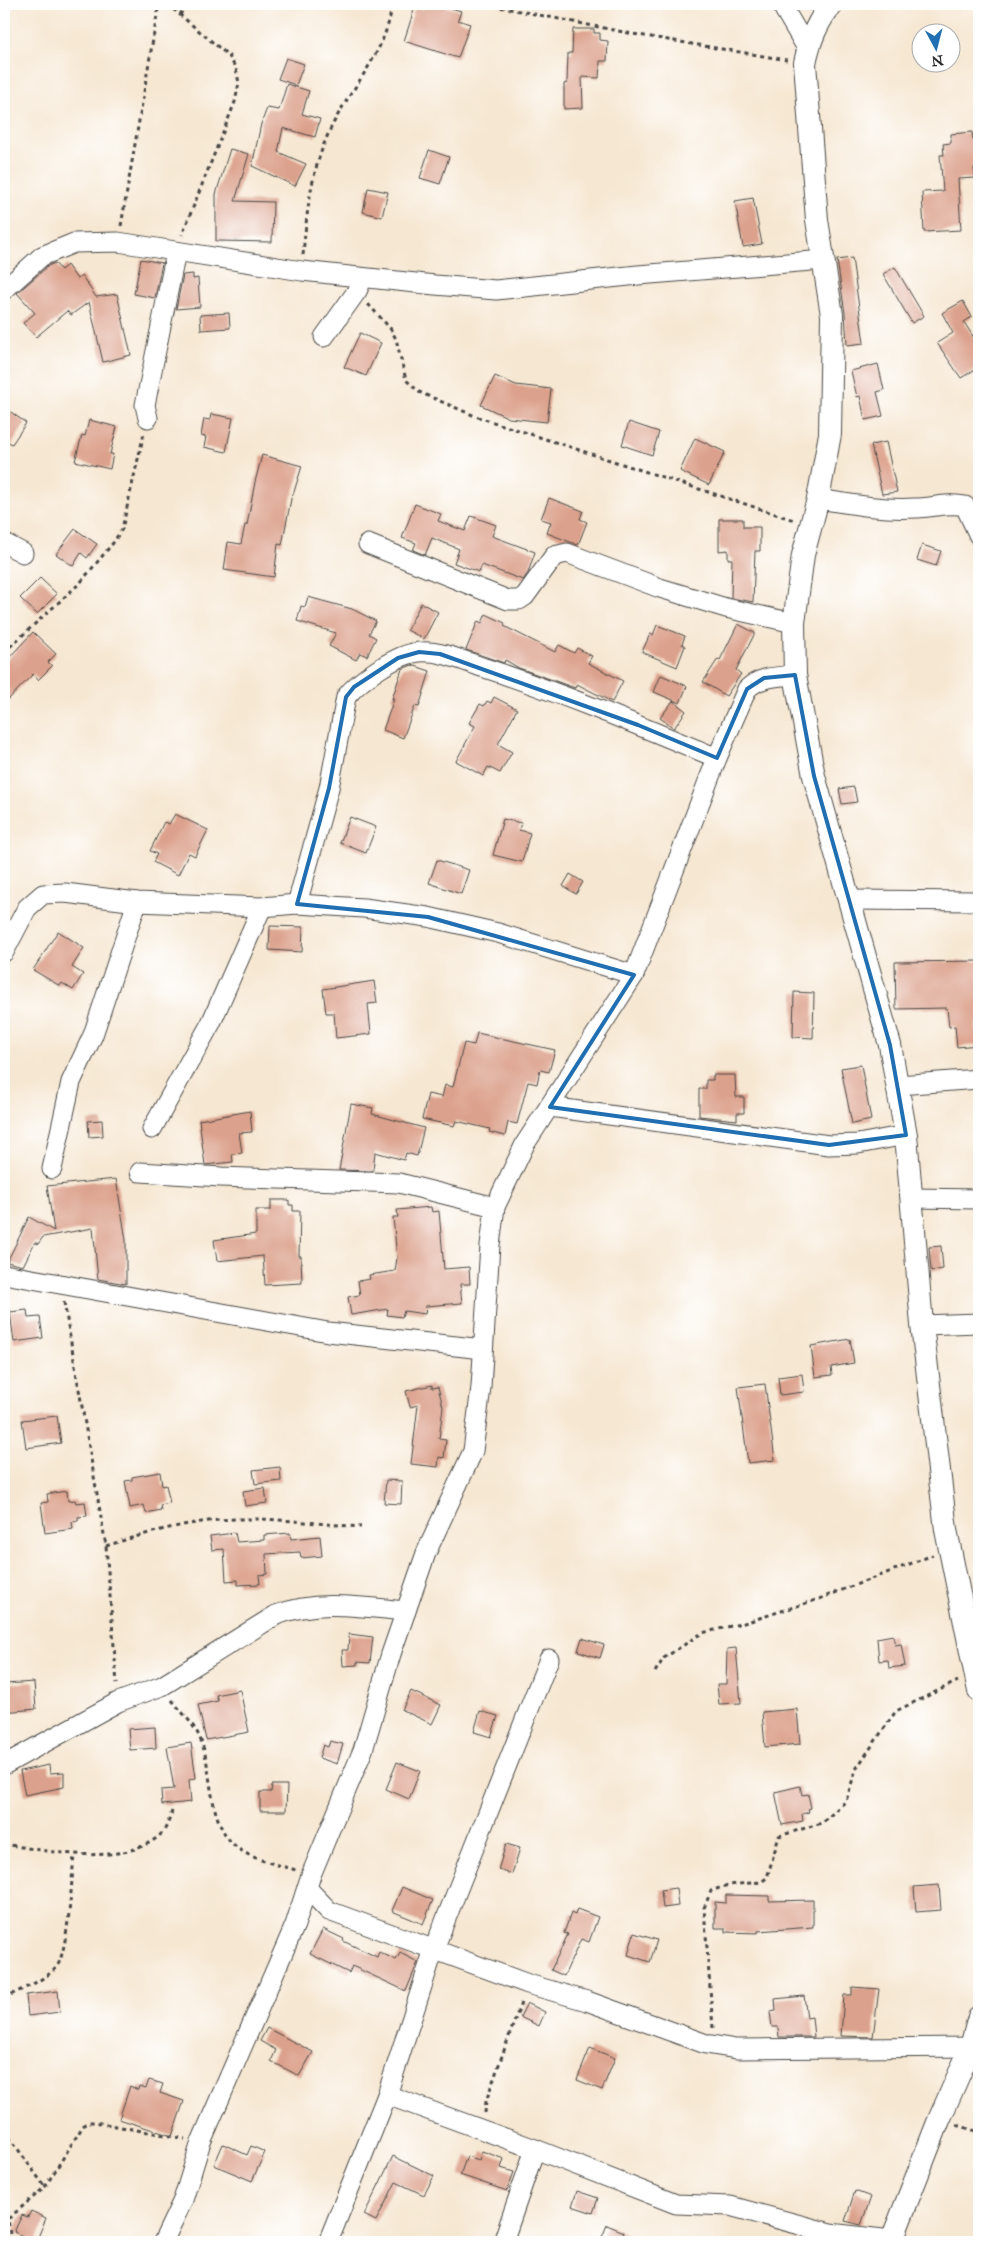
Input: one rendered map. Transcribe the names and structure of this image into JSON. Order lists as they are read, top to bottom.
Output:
{
  "north": "bottom"
}
